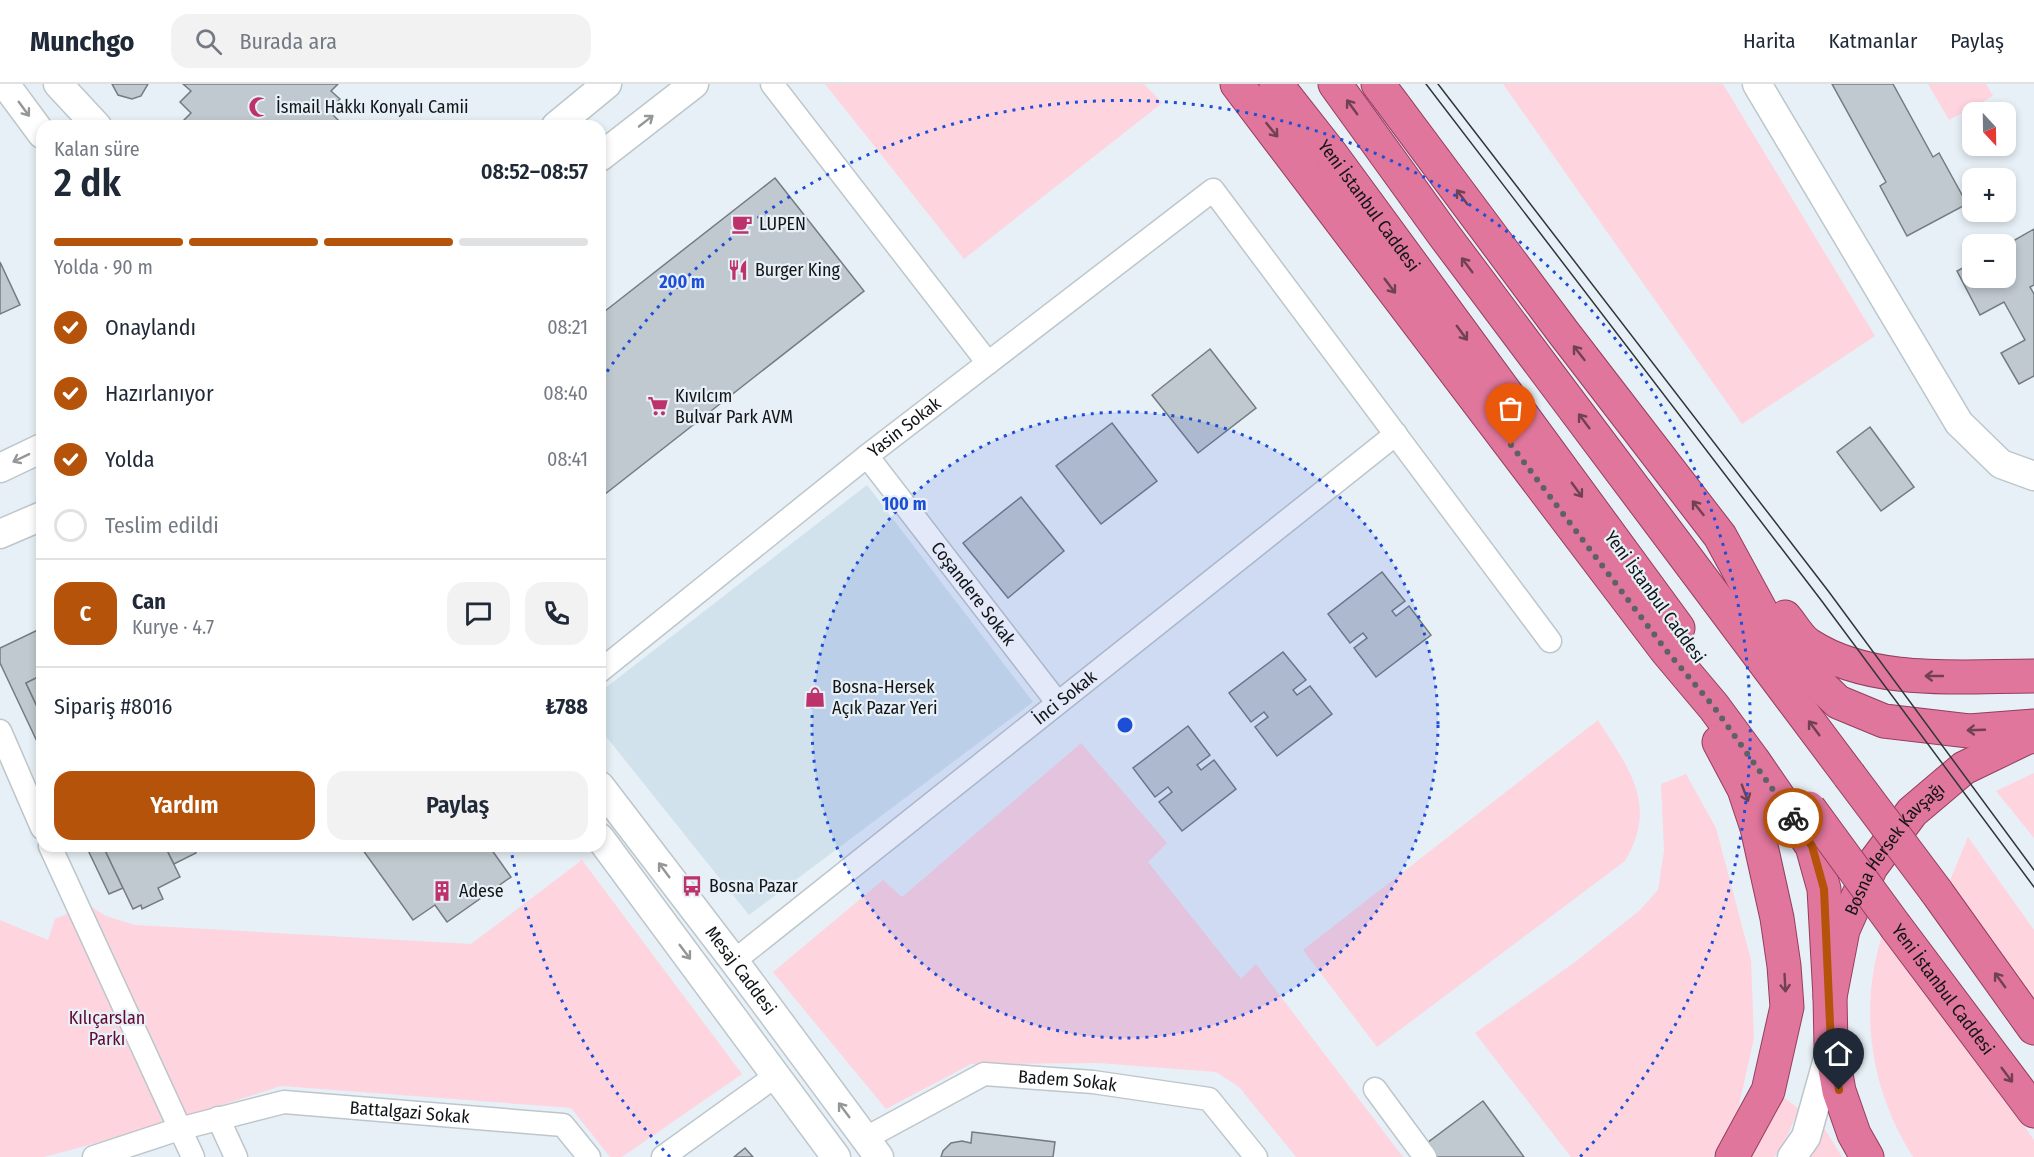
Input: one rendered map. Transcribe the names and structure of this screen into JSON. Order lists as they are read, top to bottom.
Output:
{
  "streets": {
    "highway": ["Yeni İstanbul Caddesi", "Bosna Hersek Kavşağı"],
    "street": [
      "Yasin Sokak",
      "Coşandere Sokak",
      "İnci Sokak",
      "Mesaj Caddesi",
      "Badem Sokak",
      "Battalgazi Sokak"
    ]
  },
  "crossings": [
    ["Yasin Sokak", "Coşandere Sokak"],
    ["Yasin Sokak", "İnci Sokak"],
    ["Coşandere Sokak", "İnci Sokak"],
    ["İnci Sokak", "Mesaj Caddesi"],
    ["Mesaj Caddesi", "Badem Sokak"]
  ],
  "parks": ["Kılıçarslan Parkı"],
  "places": {
    "mosque": ["İsmail Hakkı Konyalı Camii"],
    "cafe": ["LUPEN"],
    "restaurant": ["Burger King"],
    "supermarket": ["Kıvılcım Bulvar Park AVM"],
    "shop": ["Bosna-Hersek Açık Pazar Yeri"],
    "bus stop": ["Bosna Pazar"],
    "building": ["Adese"]
  },
  "north": "bottom",
  "page": {
    "header": "Munchgo",
    "search": "Burada ara",
    "nav": ["Harita", "Katmanlar", "Paylaş"],
    "map_buttons": ["+", "−"],
    "heading": ["2 dk", "Kalan süre", "08:52–08:57"],
    "panel": [
      "Can",
      "Kurye · 4.7",
      "Sipariş #8016",
      "₺788"
    ],
    "bar": "Yolda · 90 m",
    "list": [
      ["Onaylandı", "08:21"],
      ["Hazırlanıyor", "08:40"],
      ["Yolda", "08:41"],
      "Teslim edildi"
    ],
    "round": "C",
    "buttons": ["Yardım", "Paylaş"]
  },
  "rings": ["200 m", "100 m"]
}
